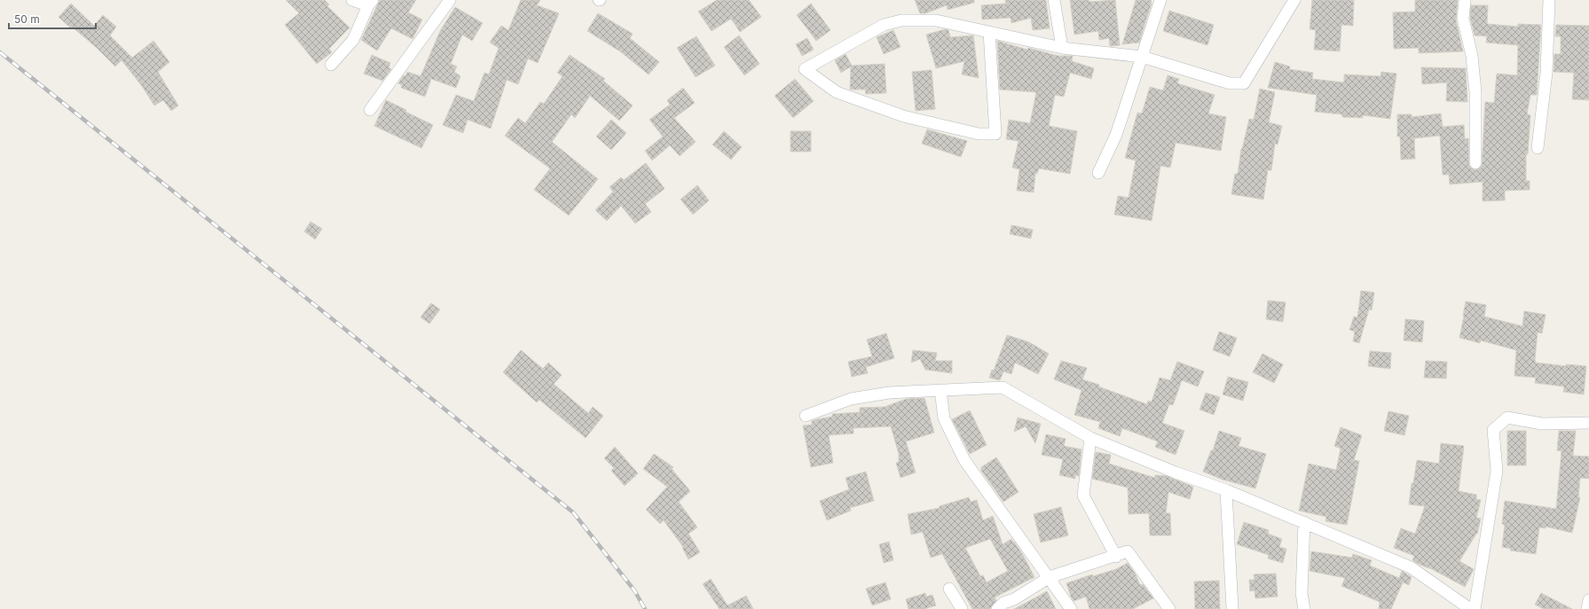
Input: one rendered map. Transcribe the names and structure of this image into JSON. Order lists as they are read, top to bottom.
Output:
{
  "scale_bar": "50 m"
}
